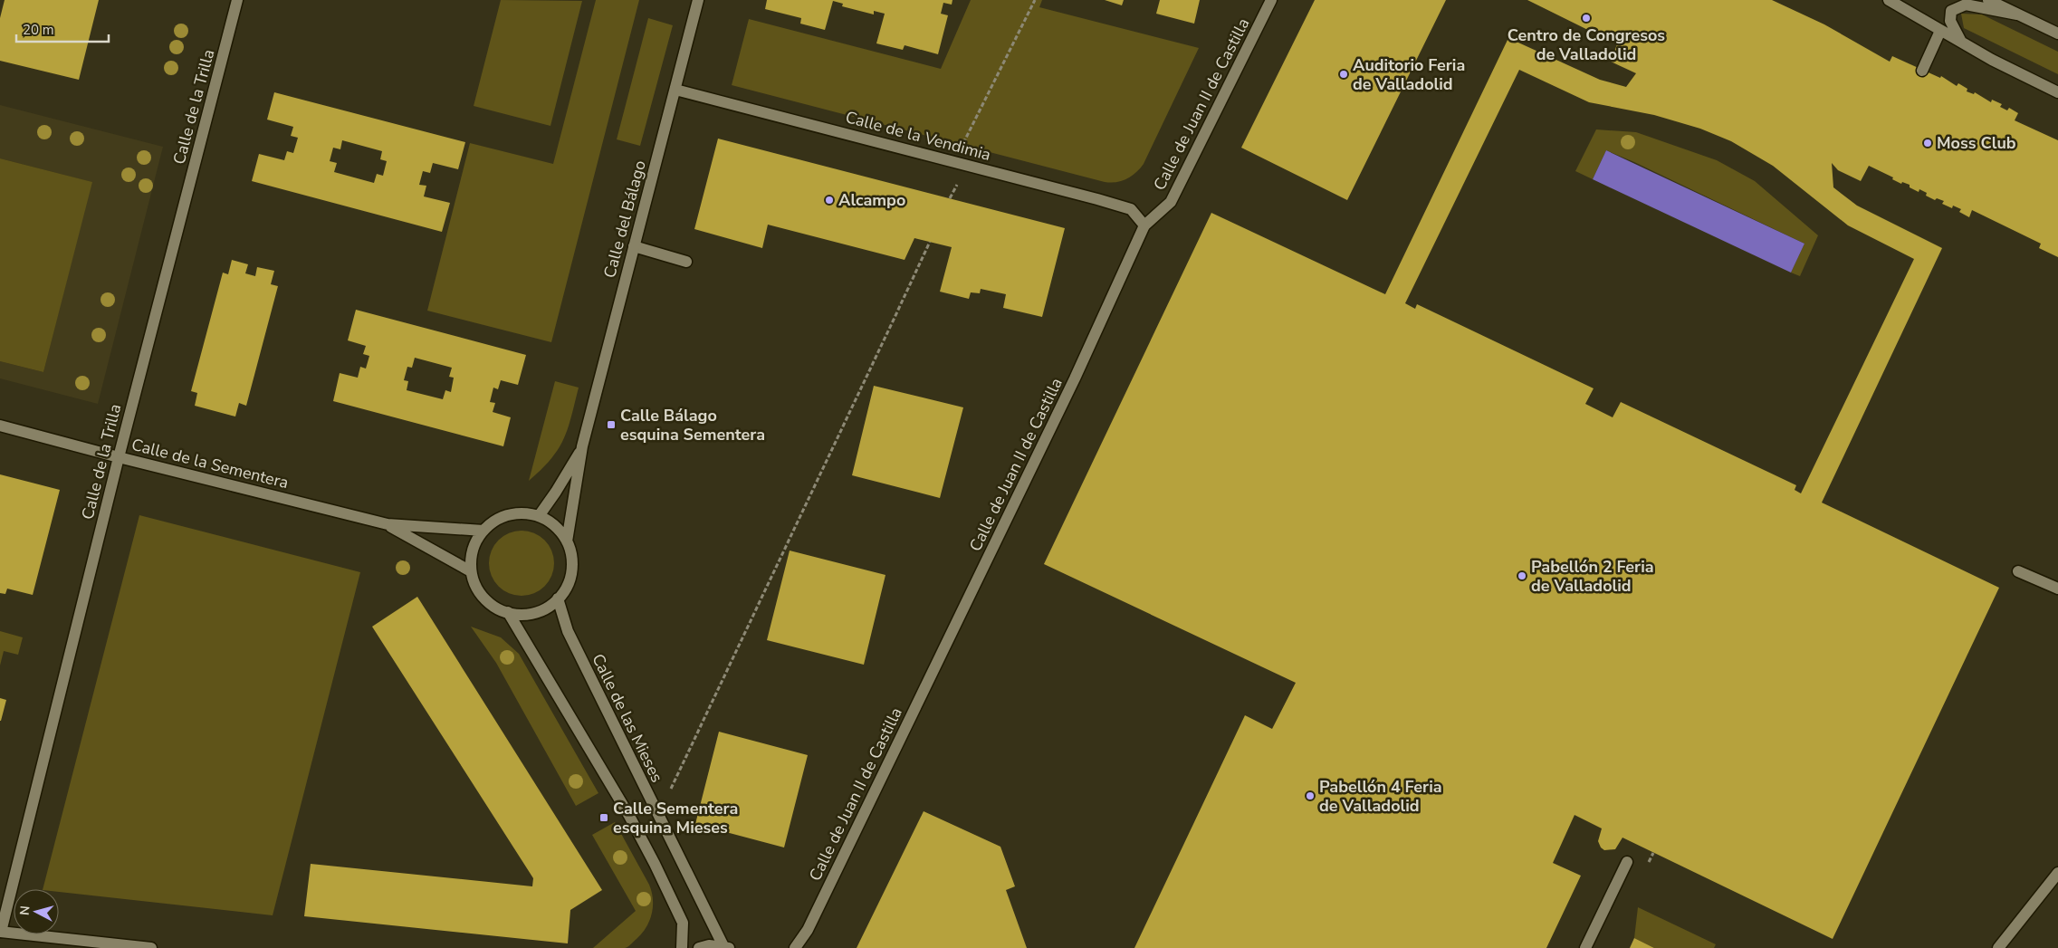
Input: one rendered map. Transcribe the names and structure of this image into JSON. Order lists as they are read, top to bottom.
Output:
{
  "streets": {
    "street": [
      "Calle de Juan II de Castilla",
      "Calle de la Trilla",
      "Calle de la Vendimia",
      "Calle del Bálago",
      "Calle de la Sementera",
      "Calle de las Mieses"
    ]
  },
  "crossings": [
    ["Calle de Juan II de Castilla", "Calle de la Vendimia"],
    ["Calle de la Trilla", "Calle de la Sementera"],
    ["Calle de la Vendimia", "Calle del Bálago"],
    ["Calle del Bálago", "Calle de la Sementera"],
    ["Calle del Bálago", "Calle de las Mieses"],
    ["Calle de la Sementera", "Calle de las Mieses"]
  ],
  "places": {
    "other": [
      "Centro de Congresos de Valladolid",
      "Auditorio Feria de Valladolid",
      "Moss Club",
      "Alcampo",
      "Pabellón 2 Feria de Valladolid",
      "Pabellón 4 Feria de Valladolid"
    ],
    "transit": ["Calle Bálago esquina Sementera", "Calle Sementera esquina Mieses"]
  },
  "scale_bar": "20 m",
  "north": "left"
}
